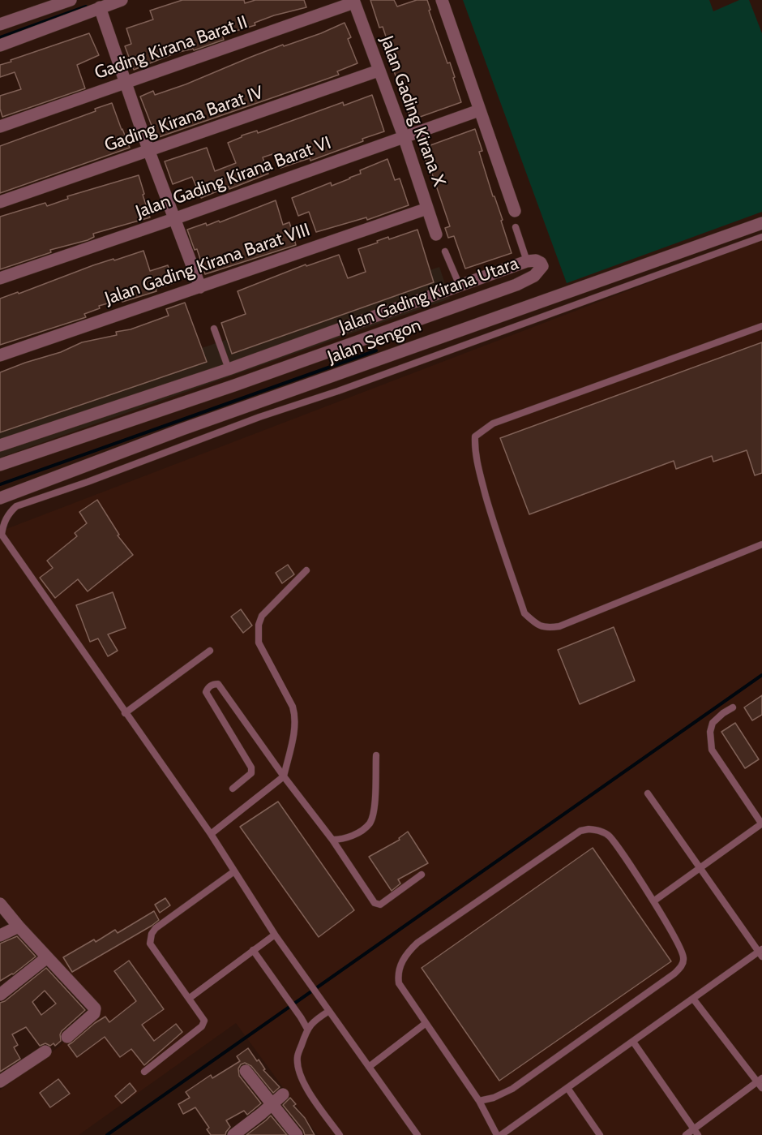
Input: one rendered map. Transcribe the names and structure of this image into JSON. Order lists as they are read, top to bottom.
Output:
{
  "streets": {
    "street": [
      "Gading Kirana Barat II",
      "Jalan Gading Kirana X",
      "Gading Kirana Barat IV",
      "Jalan Gading Kirana Barat VI",
      "Jalan Gading Kirana Barat VIII",
      "Jalan Gading Kirana Utara",
      "Jalan Sengon"
    ]
  },
  "crossings": [
    ["Gading Kirana Barat II", "Jalan Gading Kirana X"],
    ["Jalan Gading Kirana X", "Gading Kirana Barat IV"],
    ["Jalan Gading Kirana X", "Jalan Gading Kirana Barat VI"],
    ["Jalan Gading Kirana X", "Jalan Gading Kirana Barat VIII"]
  ]
}
